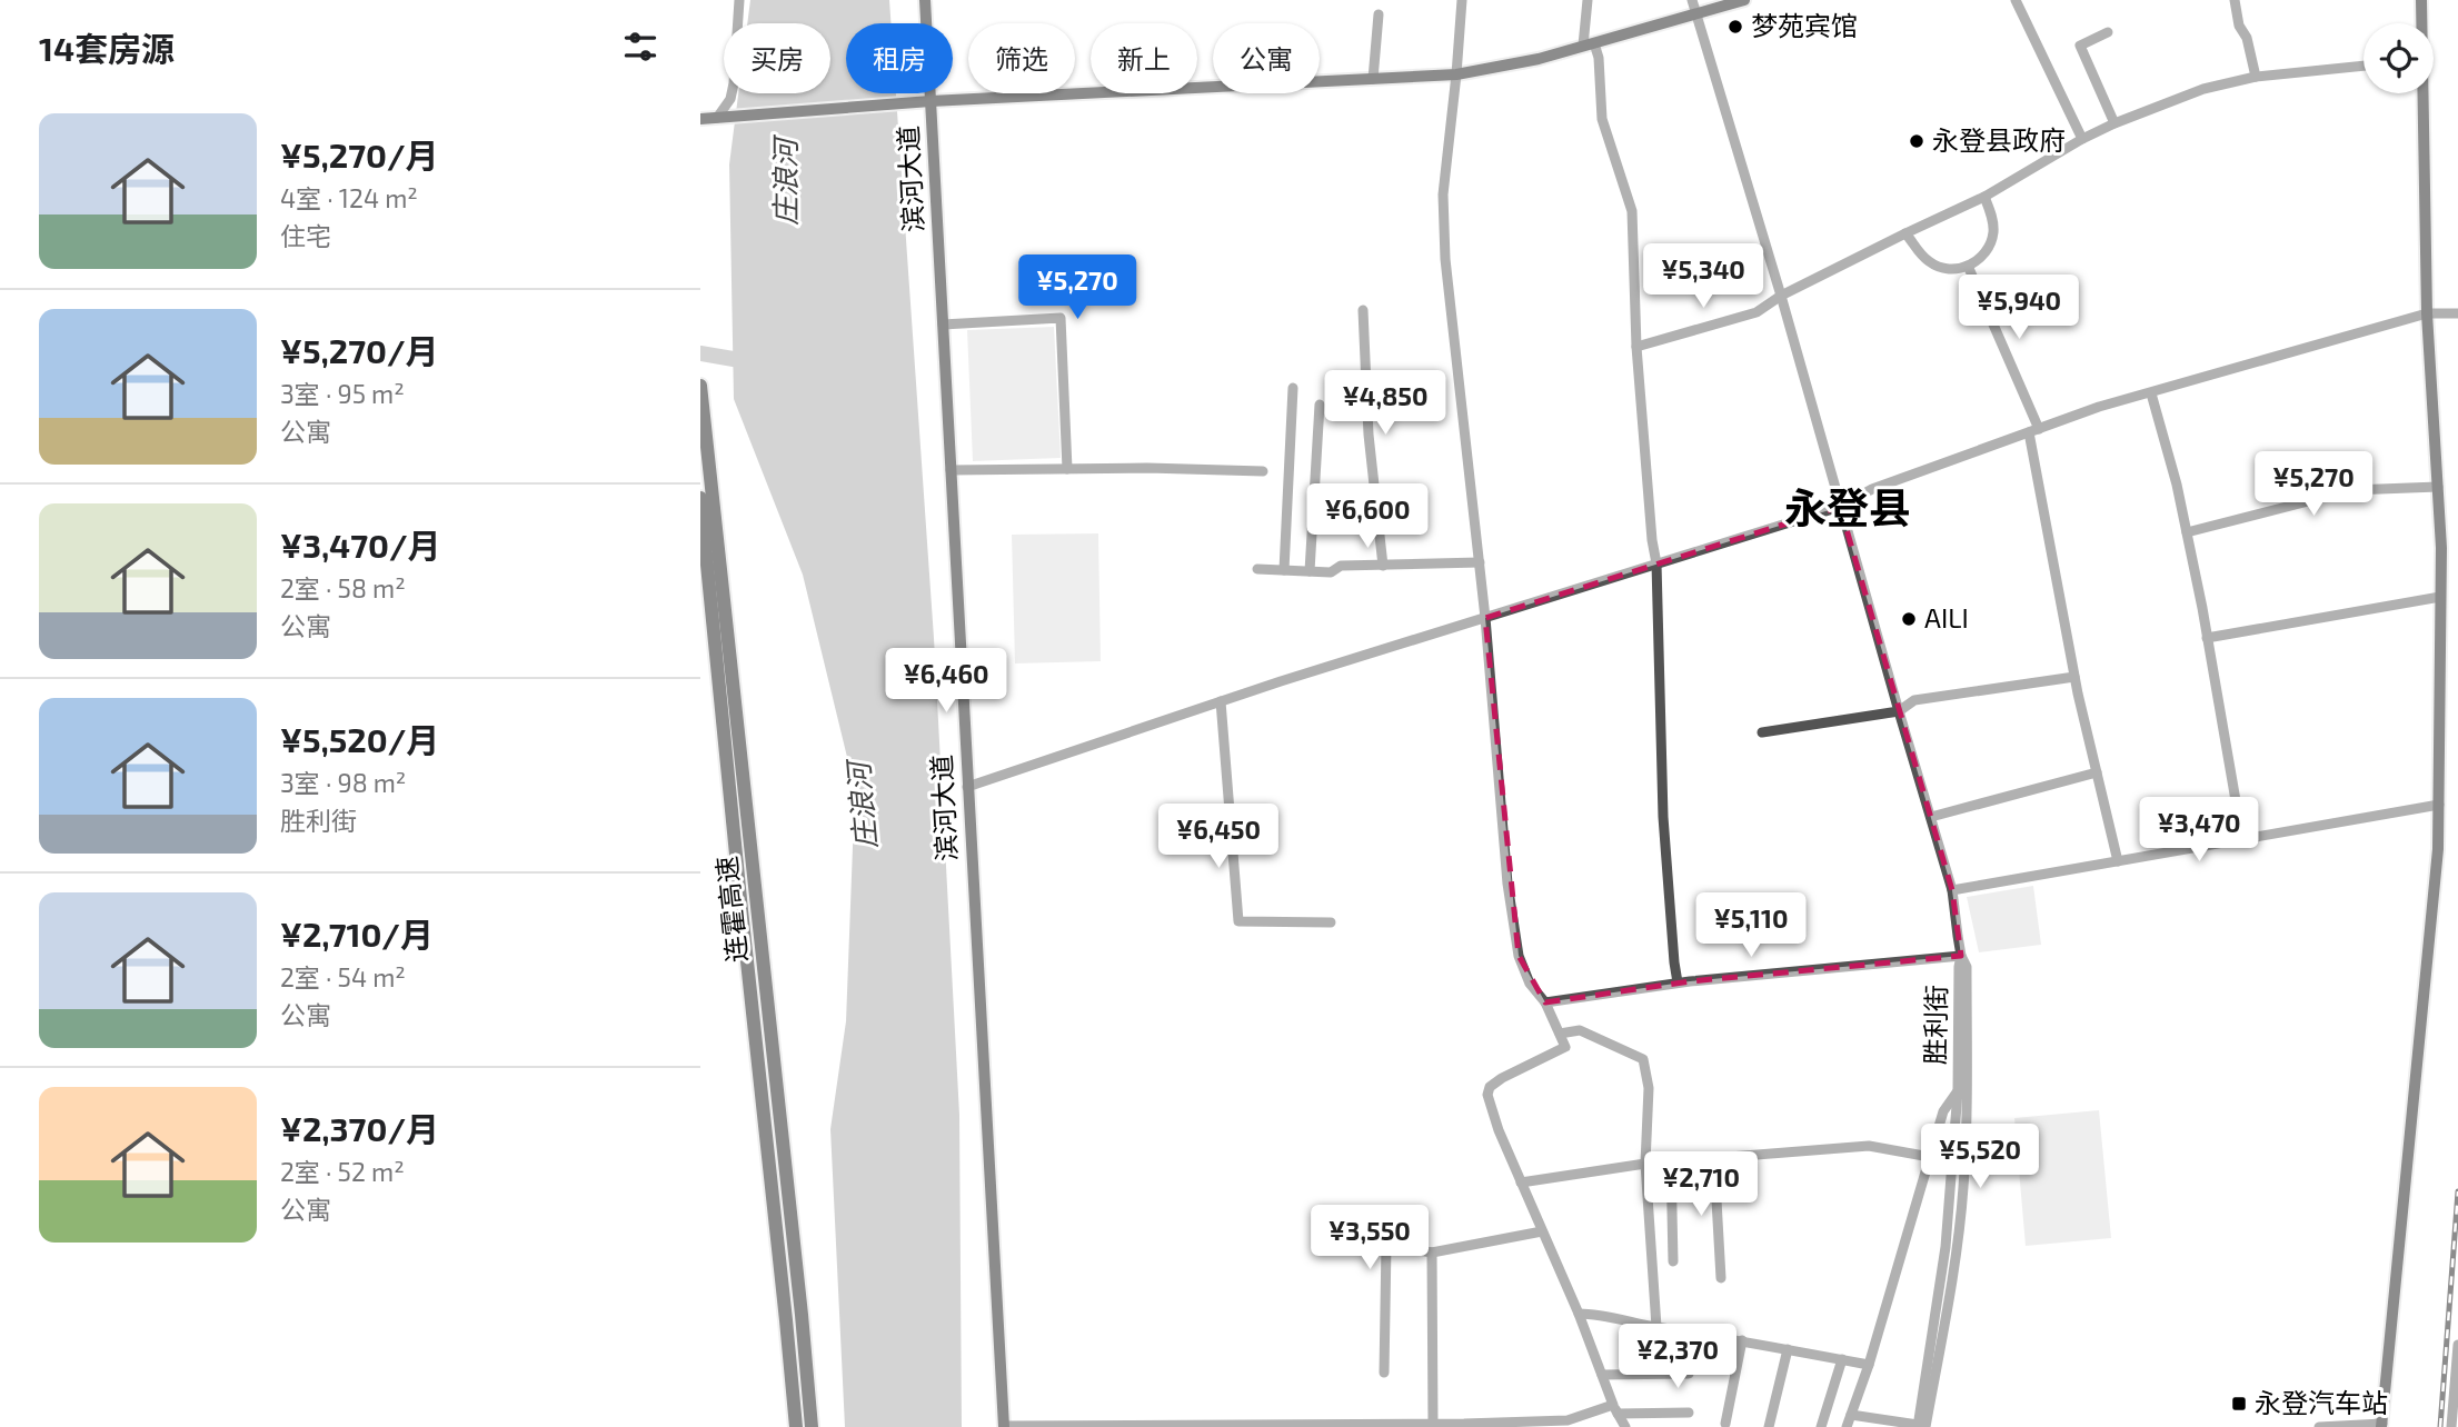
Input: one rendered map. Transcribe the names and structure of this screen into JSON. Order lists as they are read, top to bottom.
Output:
{
  "streets": {
    "highway": ["连霍高速"],
    "main road": ["滨河大道"],
    "street": ["胜利街"]
  },
  "districts": ["永登县"],
  "water": ["庄浪河"],
  "places": {
    "other": ["梦苑宾馆", "永登县政府", "AILI"],
    "transit": ["永登汽车站"]
  },
  "page": {
    "heading": "14套房源",
    "chip": [
      "买房",
      "租房",
      "筛选",
      "新上",
      "公寓"
    ],
    "list": [
      {
        "name": "¥5,270/月",
        "note": "4室 · 124 m² · 住宅"
      },
      {
        "name": "¥5,270/月",
        "note": "3室 · 95 m² · 公寓"
      },
      {
        "name": "¥3,470/月",
        "note": "2室 · 58 m² · 公寓"
      },
      {
        "name": "¥5,520/月",
        "note": "3室 · 98 m² · 胜利街"
      },
      {
        "name": "¥2,710/月",
        "note": "2室 · 54 m² · 公寓"
      },
      {
        "name": "¥2,370/月",
        "note": "2室 · 52 m² · 公寓"
      }
    ],
    "price": [
      "¥5,340",
      "¥5,270",
      "¥5,940",
      "¥4,850",
      "¥5,270",
      "¥6,600",
      "¥6,460",
      "¥3,470",
      "¥6,450",
      "¥5,110",
      "¥5,520",
      "¥2,710",
      "¥3,550",
      "¥2,370"
    ]
  }
}
